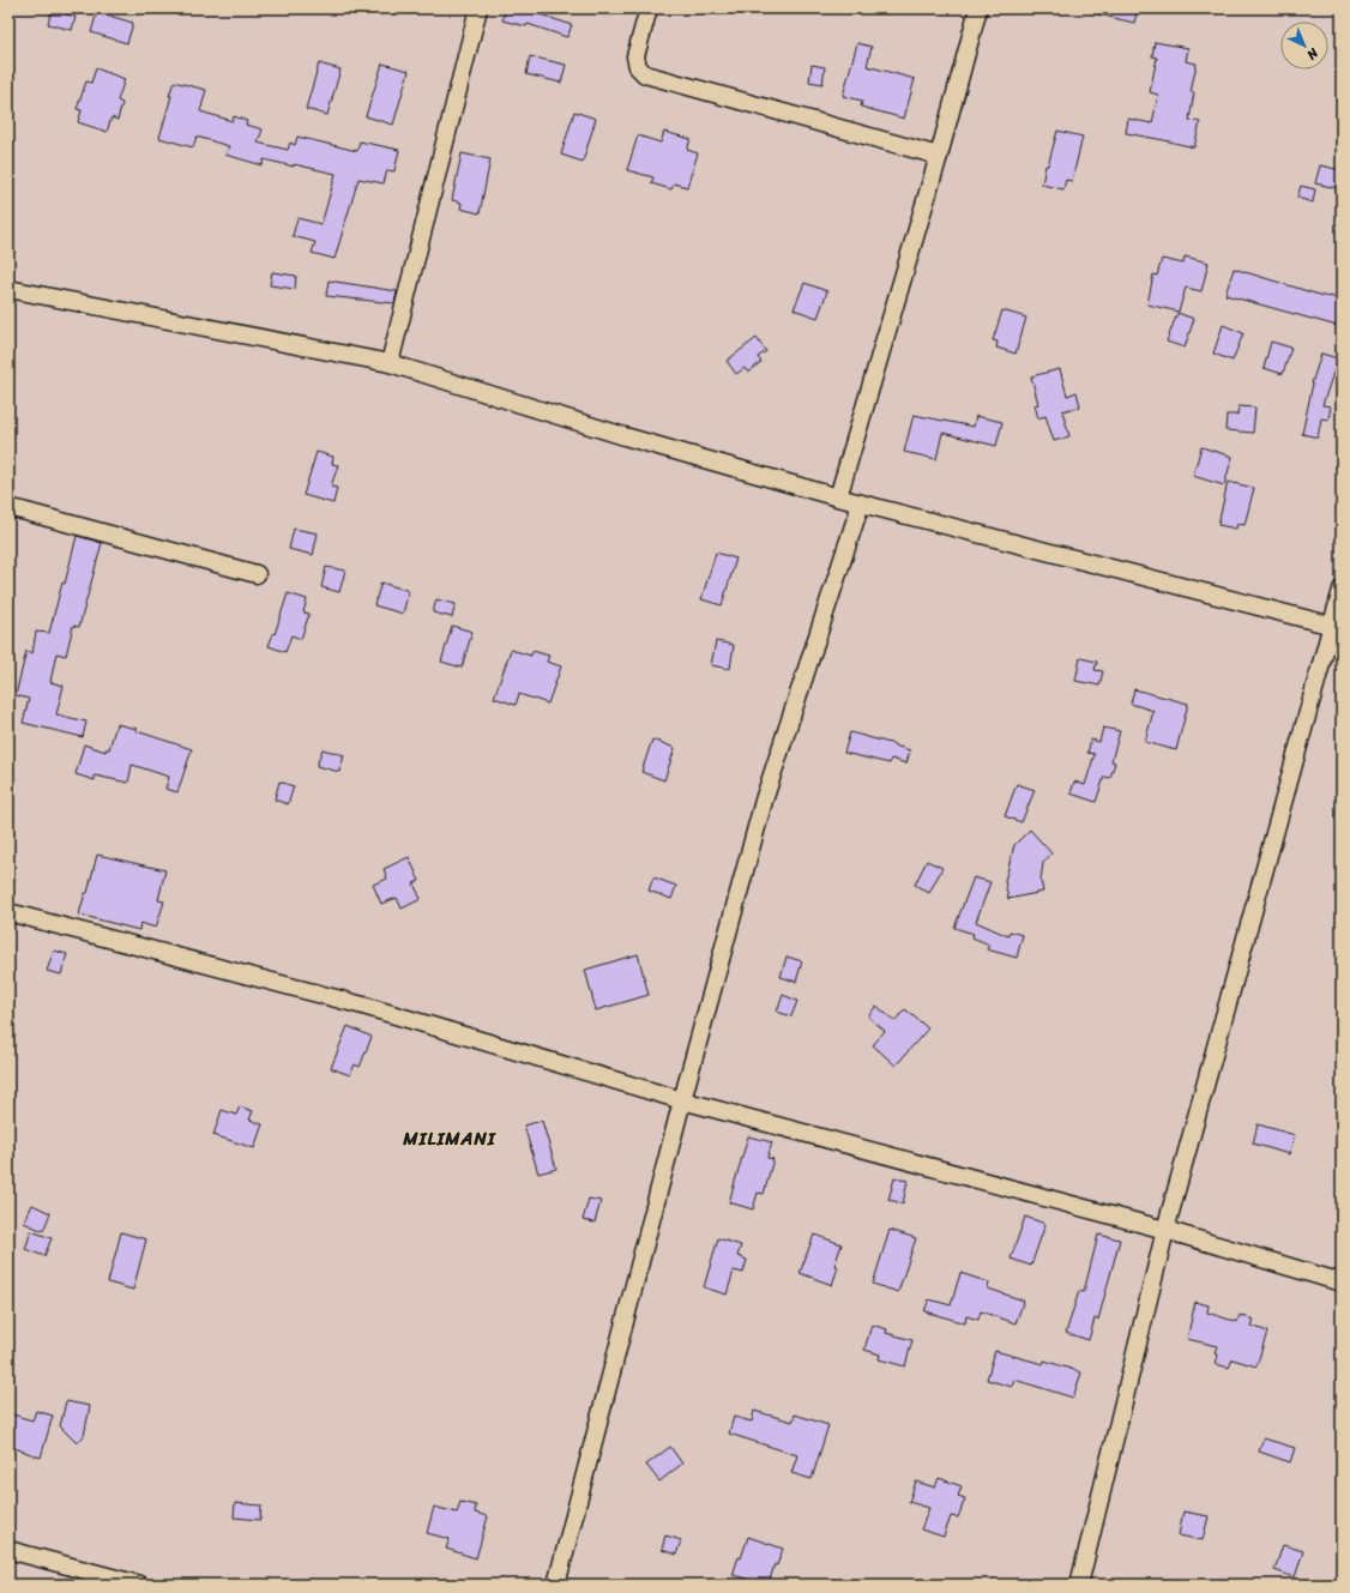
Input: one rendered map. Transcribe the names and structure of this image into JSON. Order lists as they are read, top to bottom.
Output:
{
  "districts": ["MILIMANI"],
  "north": "bottom right"
}
